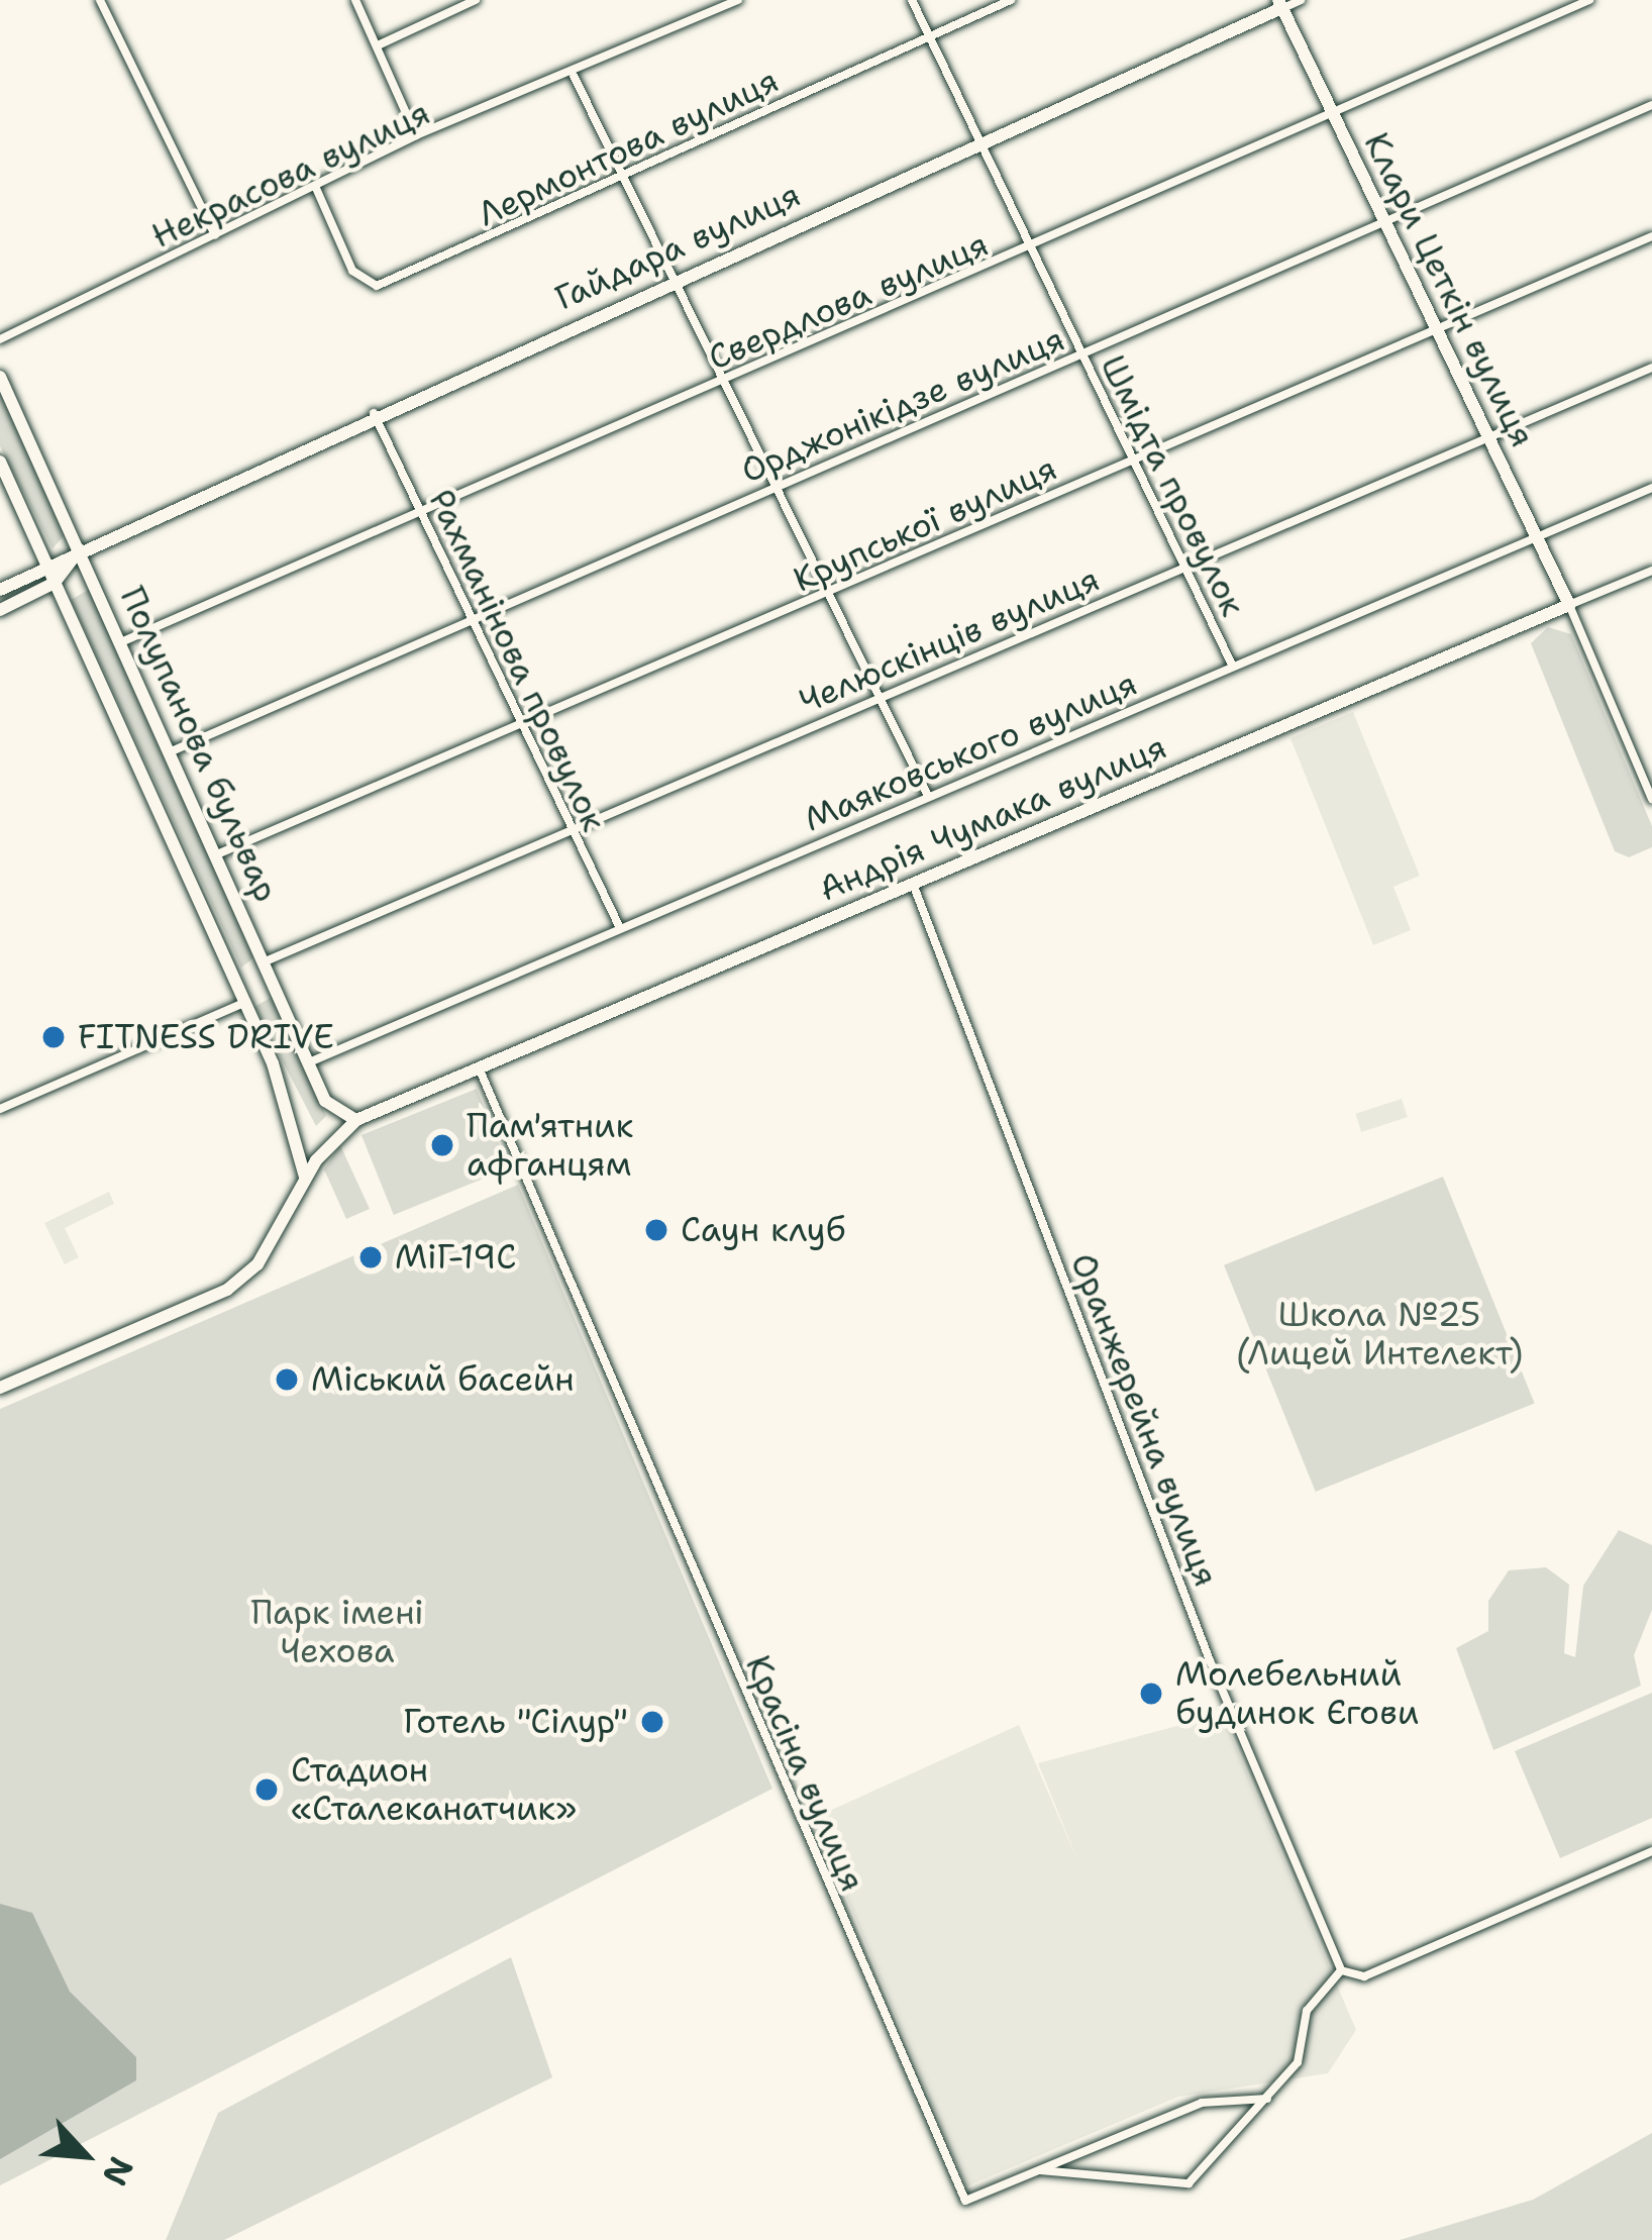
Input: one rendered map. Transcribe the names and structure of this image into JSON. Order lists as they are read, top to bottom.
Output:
{
  "streets": {
    "street": [
      "Лермонтова вулиця",
      "Некрасова вулиця",
      "Гайдара вулиця",
      "Клари Цеткін вулиця",
      "Свердлова вулиця",
      "Орджонікідзе вулиця",
      "Шмідта провулок",
      "Крупської вулиця",
      "Челюскінців вулиця",
      "Рахманінова провулок",
      "Полупанова бульвар",
      "Маяковського вулиця",
      "Андрія Чумака вулиця",
      "Оранжерейна вулиця",
      "Красіна вулиця"
    ]
  },
  "crossings": [
    ["Лермонтова вулиця", "Некрасова вулиця"],
    ["Лермонтова вулиця", "Шмідта провулок"],
    ["Гайдара вулиця", "Клари Цеткін вулиця"],
    ["Гайдара вулиця", "Шмідта провулок"],
    ["Гайдара вулиця", "Рахманінова провулок"],
    ["Гайдара вулиця", "Полупанова бульвар"],
    ["Клари Цеткін вулиця", "Свердлова вулиця"],
    ["Клари Цеткін вулиця", "Орджонікідзе вулиця"],
    ["Клари Цеткін вулиця", "Крупської вулиця"],
    ["Клари Цеткін вулиця", "Челюскінців вулиця"],
    ["Клари Цеткін вулиця", "Маяковського вулиця"],
    ["Клари Цеткін вулиця", "Андрія Чумака вулиця"],
    ["Свердлова вулиця", "Шмідта провулок"],
    ["Свердлова вулиця", "Рахманінова провулок"],
    ["Свердлова вулиця", "Полупанова бульвар"],
    ["Орджонікідзе вулиця", "Шмідта провулок"],
    ["Орджонікідзе вулиця", "Рахманінова провулок"],
    ["Орджонікідзе вулиця", "Полупанова бульвар"],
    ["Шмідта провулок", "Крупської вулиця"],
    ["Шмідта провулок", "Челюскінців вулиця"],
    ["Шмідта провулок", "Маяковського вулиця"],
    ["Крупської вулиця", "Рахманінова провулок"],
    ["Крупської вулиця", "Полупанова бульвар"],
    ["Челюскінців вулиця", "Рахманінова провулок"],
    ["Челюскінців вулиця", "Полупанова бульвар"],
    ["Рахманінова провулок", "Маяковського вулиця"],
    ["Полупанова бульвар", "Маяковського вулиця"],
    ["Полупанова бульвар", "Андрія Чумака вулиця"],
    ["Андрія Чумака вулиця", "Оранжерейна вулиця"],
    ["Андрія Чумака вулиця", "Красіна вулиця"]
  ],
  "parks": ["Школа №25 (Лицей Интелект)", "Парк імені Чехова"],
  "places": [
    "FITNESS DRIVE",
    "Пам'ятник афганцям",
    "Саун клуб",
    "МіГ-19С",
    "Міський басейн",
    "Молебельний будинок Єгови",
    "Готель \"Сілур\"",
    "Стадион «Сталеканатчик»"
  ],
  "north": "bottom right"
}
